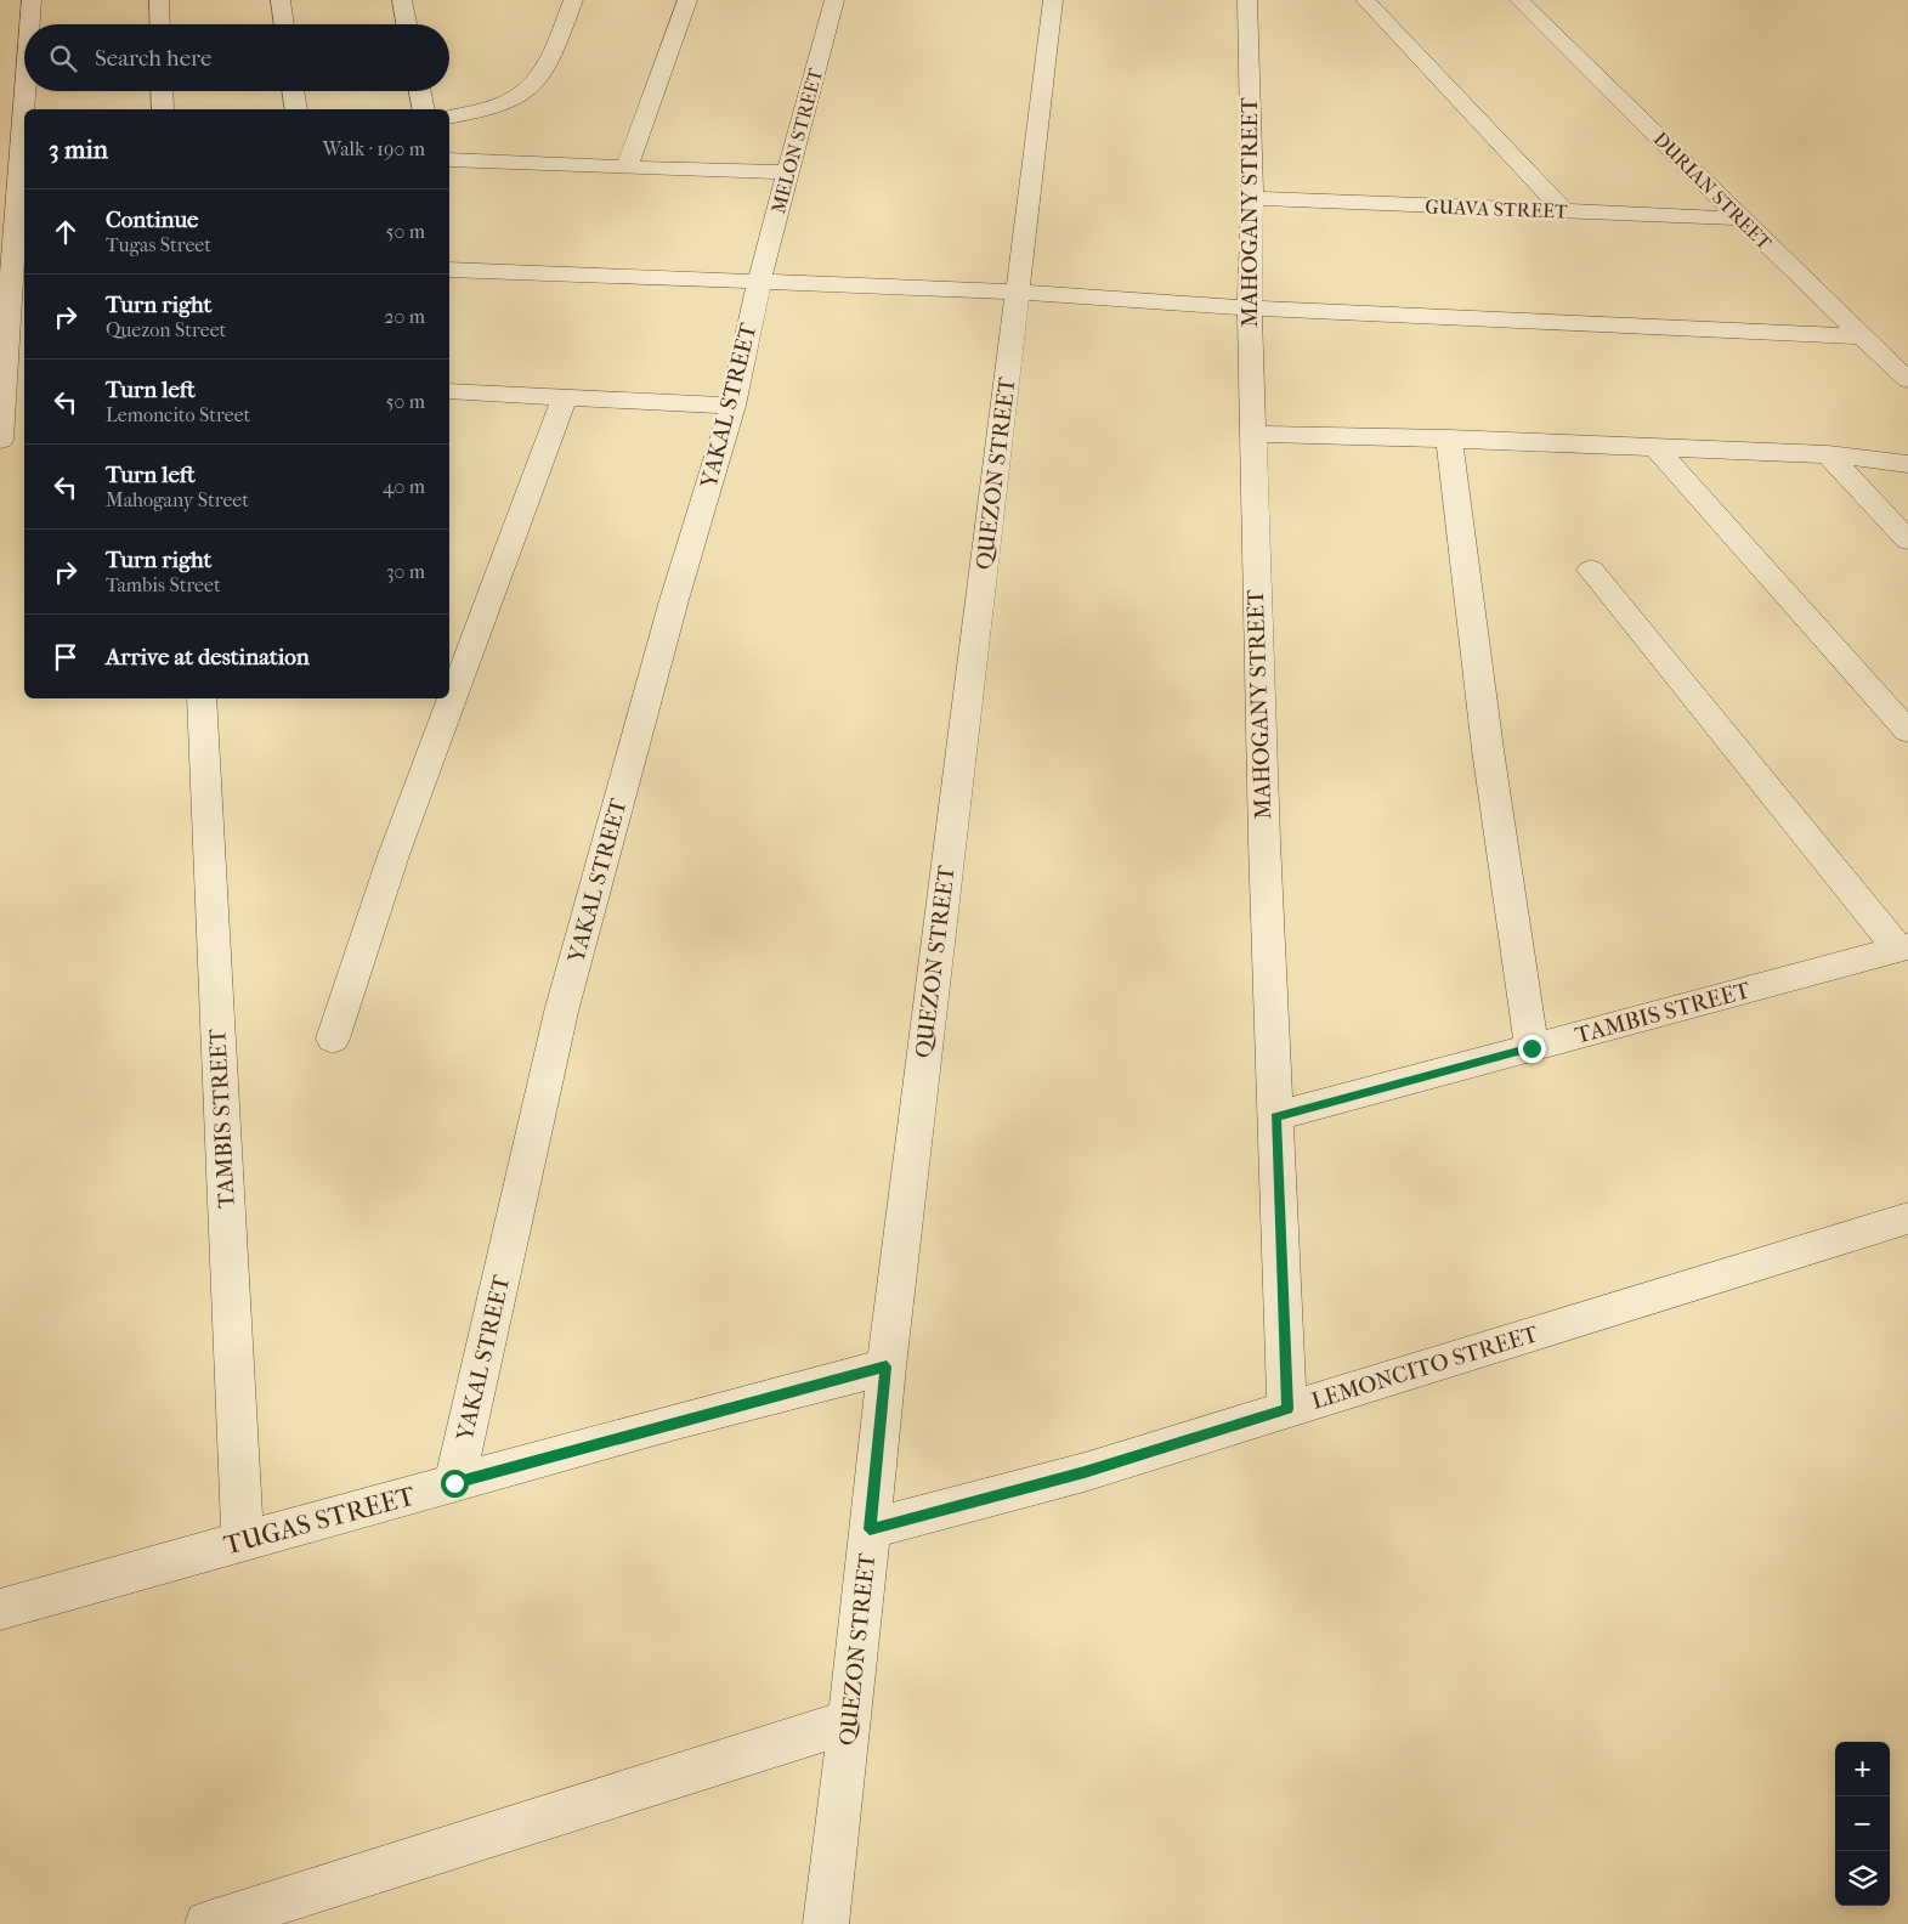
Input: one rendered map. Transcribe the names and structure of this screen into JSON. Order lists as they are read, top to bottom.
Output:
{
  "streets": {
    "street": [
      "MELON STREET",
      "DURIAN STREET",
      "GUAVA STREET",
      "MAHOGANY STREET",
      "YAKAL STREET",
      "QUEZON STREET",
      "TAMBIS STREET",
      "LEMONCITO STREET",
      "TUGAS STREET"
    ]
  },
  "crossings": [
    ["MELON STREET", "YAKAL STREET"],
    ["DURIAN STREET", "GUAVA STREET"],
    ["GUAVA STREET", "MAHOGANY STREET"],
    ["MAHOGANY STREET", "TAMBIS STREET"],
    ["MAHOGANY STREET", "LEMONCITO STREET"],
    ["YAKAL STREET", "TUGAS STREET"],
    ["QUEZON STREET", "LEMONCITO STREET"],
    ["QUEZON STREET", "TUGAS STREET"],
    ["TAMBIS STREET", "TUGAS STREET"]
  ],
  "page": {
    "search": "Search here",
    "heading": ["3 min", "Walk · 190 m"],
    "list": [
      ["Continue", "Tugas Street", "50 m"],
      ["Turn right", "Quezon Street", "20 m"],
      ["Turn left", "Lemoncito Street", "50 m"],
      ["Turn left", "Mahogany Street", "40 m"],
      ["Turn right", "Tambis Street", "30 m"],
      "Arrive at destination"
    ],
    "map_buttons": ["+", "−"]
  }
}
